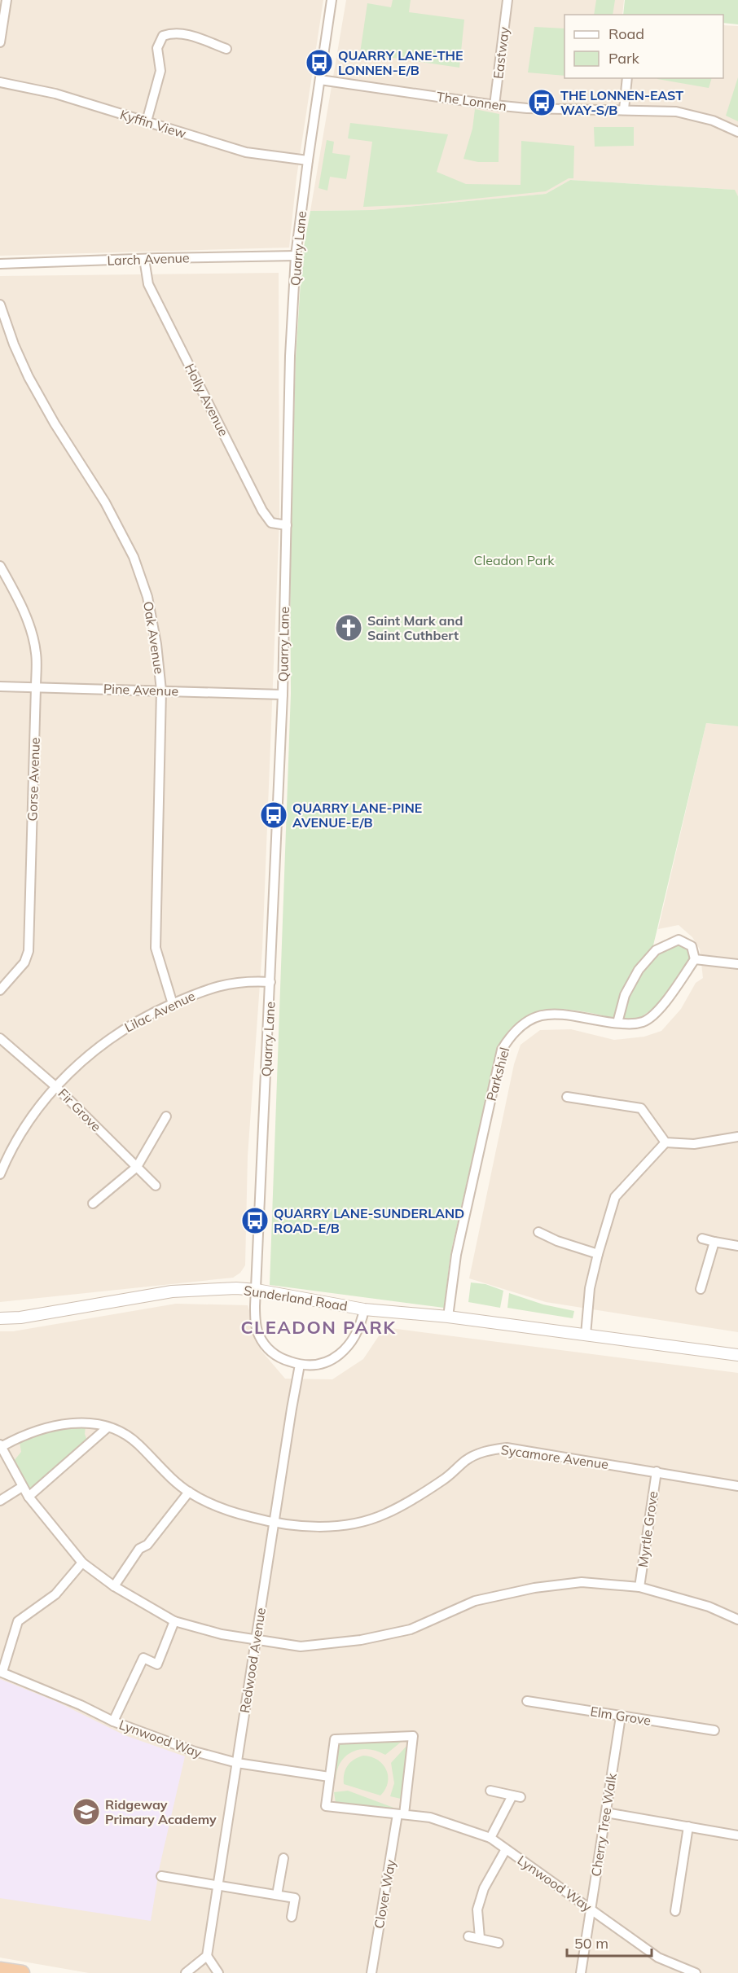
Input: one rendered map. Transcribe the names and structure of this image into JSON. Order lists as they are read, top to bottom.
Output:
{
  "streets": {
    "street": [
      "Eastway",
      "The Lonnen",
      "Kyffin View",
      "Quarry Lane",
      "Larch Avenue",
      "Holly Avenue",
      "Oak Avenue",
      "Pine Avenue",
      "Gorse Avenue",
      "Lilac Avenue",
      "Parkshiel",
      "Fir Grove",
      "Sunderland Road",
      "Sycamore Avenue",
      "Myrtle Grove",
      "Redwood Avenue",
      "Elm Grove",
      "Lynwood Way",
      "Cherry Tree Walk",
      "Clover Way"
    ]
  },
  "crossings": [
    ["Eastway", "The Lonnen"],
    ["The Lonnen", "Quarry Lane"],
    ["Kyffin View", "Quarry Lane"],
    ["Quarry Lane", "Larch Avenue"],
    ["Quarry Lane", "Holly Avenue"],
    ["Quarry Lane", "Pine Avenue"],
    ["Quarry Lane", "Lilac Avenue"],
    ["Quarry Lane", "Sunderland Road"],
    ["Quarry Lane", "Redwood Avenue"],
    ["Larch Avenue", "Holly Avenue"],
    ["Oak Avenue", "Pine Avenue"],
    ["Oak Avenue", "Lilac Avenue"],
    ["Pine Avenue", "Gorse Avenue"],
    ["Lilac Avenue", "Fir Grove"],
    ["Parkshiel", "Sunderland Road"],
    ["Sycamore Avenue", "Myrtle Grove"],
    ["Sycamore Avenue", "Redwood Avenue"],
    ["Redwood Avenue", "Lynwood Way"],
    ["Elm Grove", "Cherry Tree Walk"],
    ["Lynwood Way", "Cherry Tree Walk"],
    ["Lynwood Way", "Clover Way"]
  ],
  "districts": ["CLEADON PARK"],
  "parks": ["Cleadon Park"],
  "places": {
    "bus stop": [
      "QUARRY LANE-THE LONNEN-E/B",
      "THE LONNEN-EAST WAY-S/B",
      "QUARRY LANE-PINE AVENUE-E/B",
      "QUARRY LANE-SUNDERLAND ROAD-E/B"
    ],
    "church": ["Saint Mark and Saint Cuthbert"],
    "school or university": ["Ridgeway Primary Academy"]
  },
  "legend": ["Road", "Park"],
  "scale_bar": "50 m"
}
